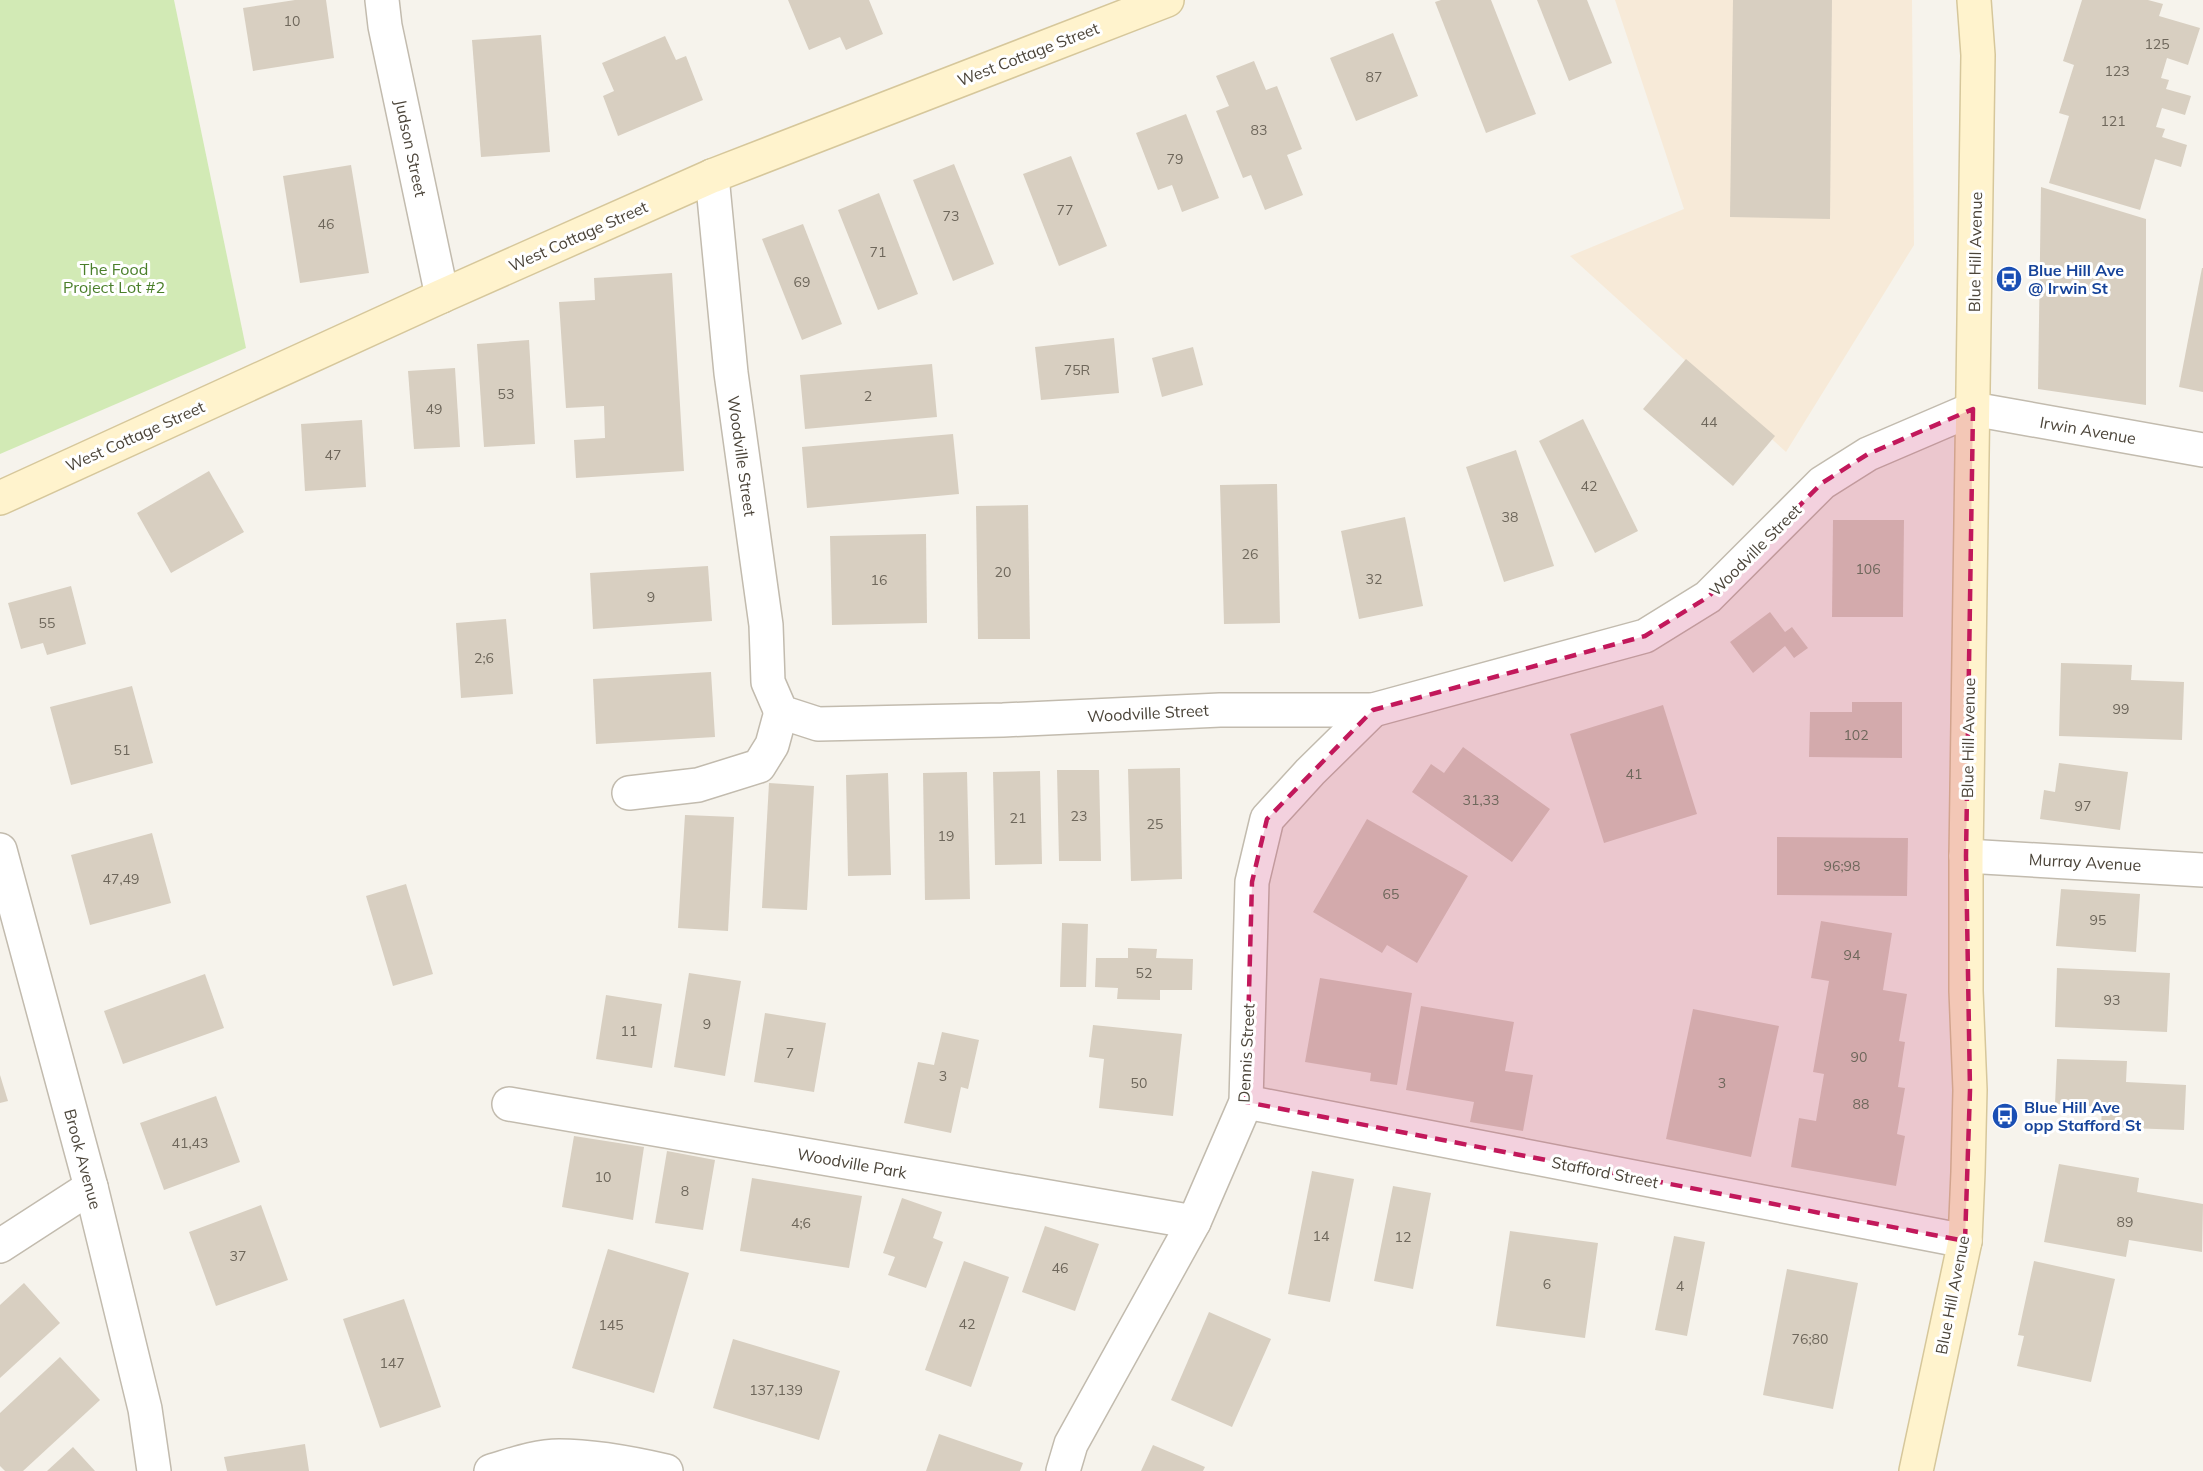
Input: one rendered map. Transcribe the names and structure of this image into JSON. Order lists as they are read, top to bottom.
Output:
{
  "streets": {
    "main road": ["West Cottage Street", "Blue Hill Avenue"],
    "street": [
      "Judson Street",
      "Irwin Avenue",
      "Woodville Street",
      "Murray Avenue",
      "Dennis Street",
      "Brook Avenue",
      "Woodville Park",
      "Stafford Street"
    ]
  },
  "crossings": [
    ["West Cottage Street", "Judson Street"],
    ["West Cottage Street", "Woodville Street"],
    ["Blue Hill Avenue", "Irwin Avenue"],
    ["Blue Hill Avenue", "Woodville Street"],
    ["Blue Hill Avenue", "Murray Avenue"],
    ["Blue Hill Avenue", "Stafford Street"],
    ["Irwin Avenue", "Woodville Street"],
    ["Woodville Street", "Dennis Street"],
    ["Dennis Street", "Woodville Park"],
    ["Dennis Street", "Stafford Street"]
  ],
  "parks": ["The Food Project Lot #2"],
  "places": {
    "bus stop": ["Blue Hill Ave @ Irwin St", "Blue Hill Ave opp Stafford St"]
  },
  "house_numbers": [
    "10",
    "125",
    "123",
    "87",
    "121",
    "83",
    "79",
    "77",
    "73",
    "46",
    "71",
    "69",
    "75R",
    "53",
    "2",
    "49",
    "44",
    "47",
    "42",
    "38",
    "26",
    "106",
    "20",
    "32",
    "16",
    "9",
    "55",
    "2;6",
    "99",
    "102",
    "51",
    "41",
    "31,33",
    "97",
    "23",
    "21",
    "25",
    "19",
    "96;98",
    "47,49",
    "65",
    "95",
    "94",
    "52",
    "93",
    "9",
    "11",
    "7",
    "90",
    "3",
    "50",
    "3",
    "88",
    "41,43",
    "10",
    "8",
    "89",
    "4;6",
    "14",
    "12",
    "37",
    "46",
    "6",
    "4",
    "42",
    "145",
    "76;80",
    "147",
    "137,139"
  ]
}
